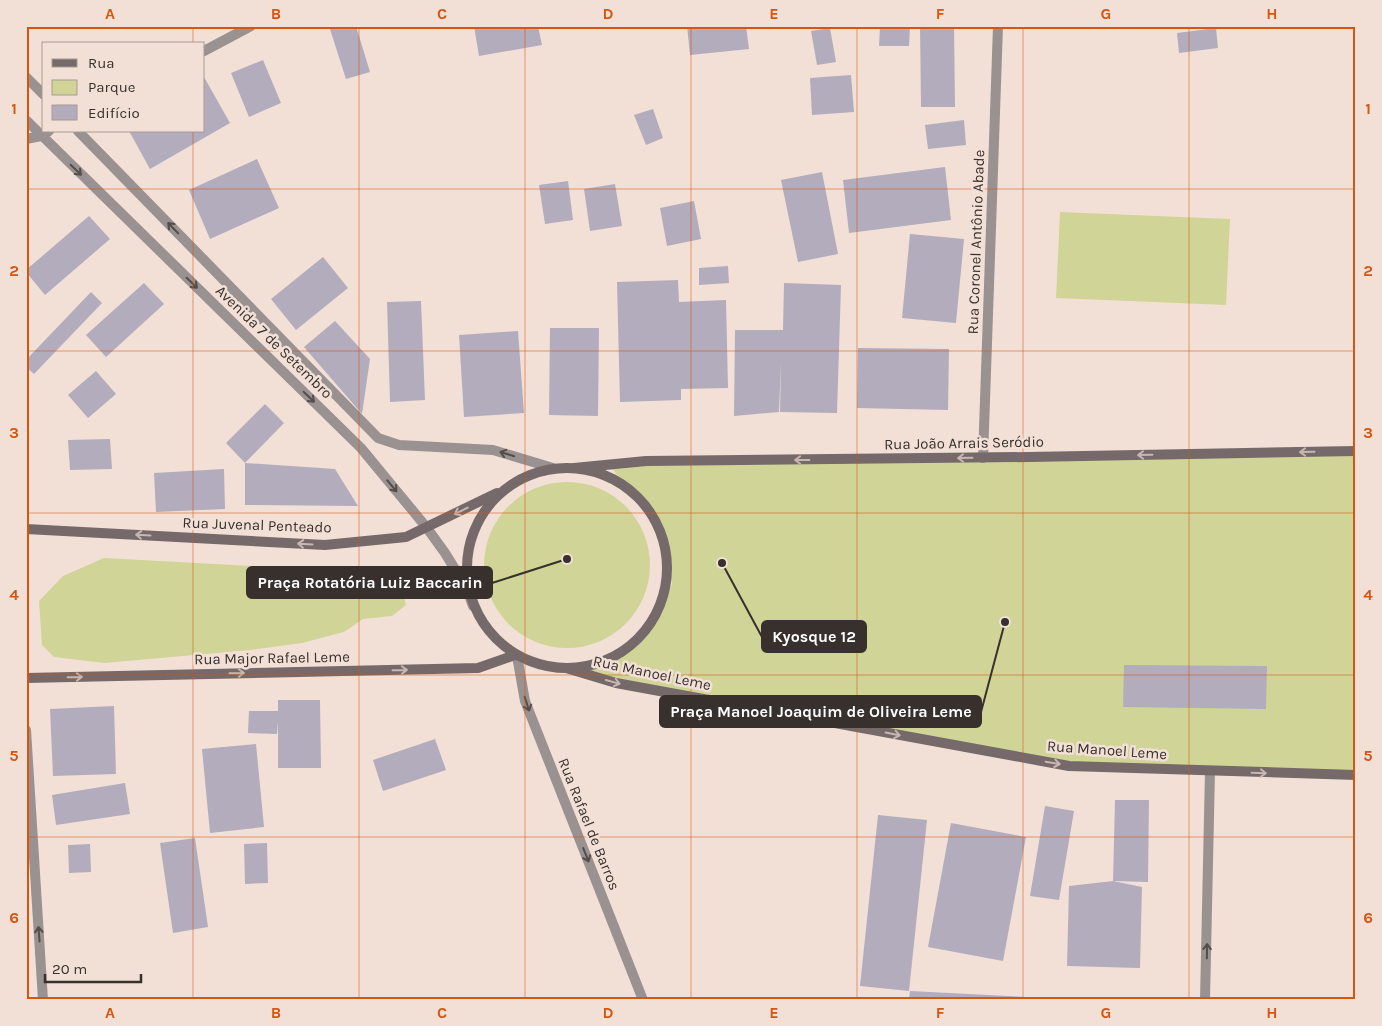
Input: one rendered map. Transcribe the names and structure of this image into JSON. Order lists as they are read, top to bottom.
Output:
{
  "streets": {
    "main road": [
      "Rua João Arrais Seródio",
      "Rua Juvenal Penteado",
      "Rua Major Rafael Leme",
      "Rua Manoel Leme"
    ],
    "street": ["Rua Coronel Antônio Abade", "Avenida 7 de Setembro", "Rua Rafael de Barros"]
  },
  "crossings": [
    ["Rua Coronel Antônio Abade", "Rua João Arrais Seródio"],
    ["Avenida 7 de Setembro", "Rua Juvenal Penteado"],
    ["Rua Major Rafael Leme", "Rua Rafael de Barros"]
  ],
  "one_way": [
    "Rua João Arrais Seródio",
    "Rua Juvenal Penteado",
    "Rua Major Rafael Leme",
    "Rua Manoel Leme",
    "Rua Rafael de Barros"
  ],
  "places": ["Praça Rotatória Luiz Baccarin", "Kyosque 12", "Praça Manoel Joaquim de Oliveira Leme"],
  "legend": ["Rua", "Parque", "Edifício"],
  "scale_bar": "20 m",
  "grid": {
    "columns": [
      "A",
      "B",
      "C",
      "D",
      "E",
      "F",
      "G",
      "H"
    ],
    "rows": [
      "1",
      "2",
      "3",
      "4",
      "5",
      "6"
    ]
  }
}
